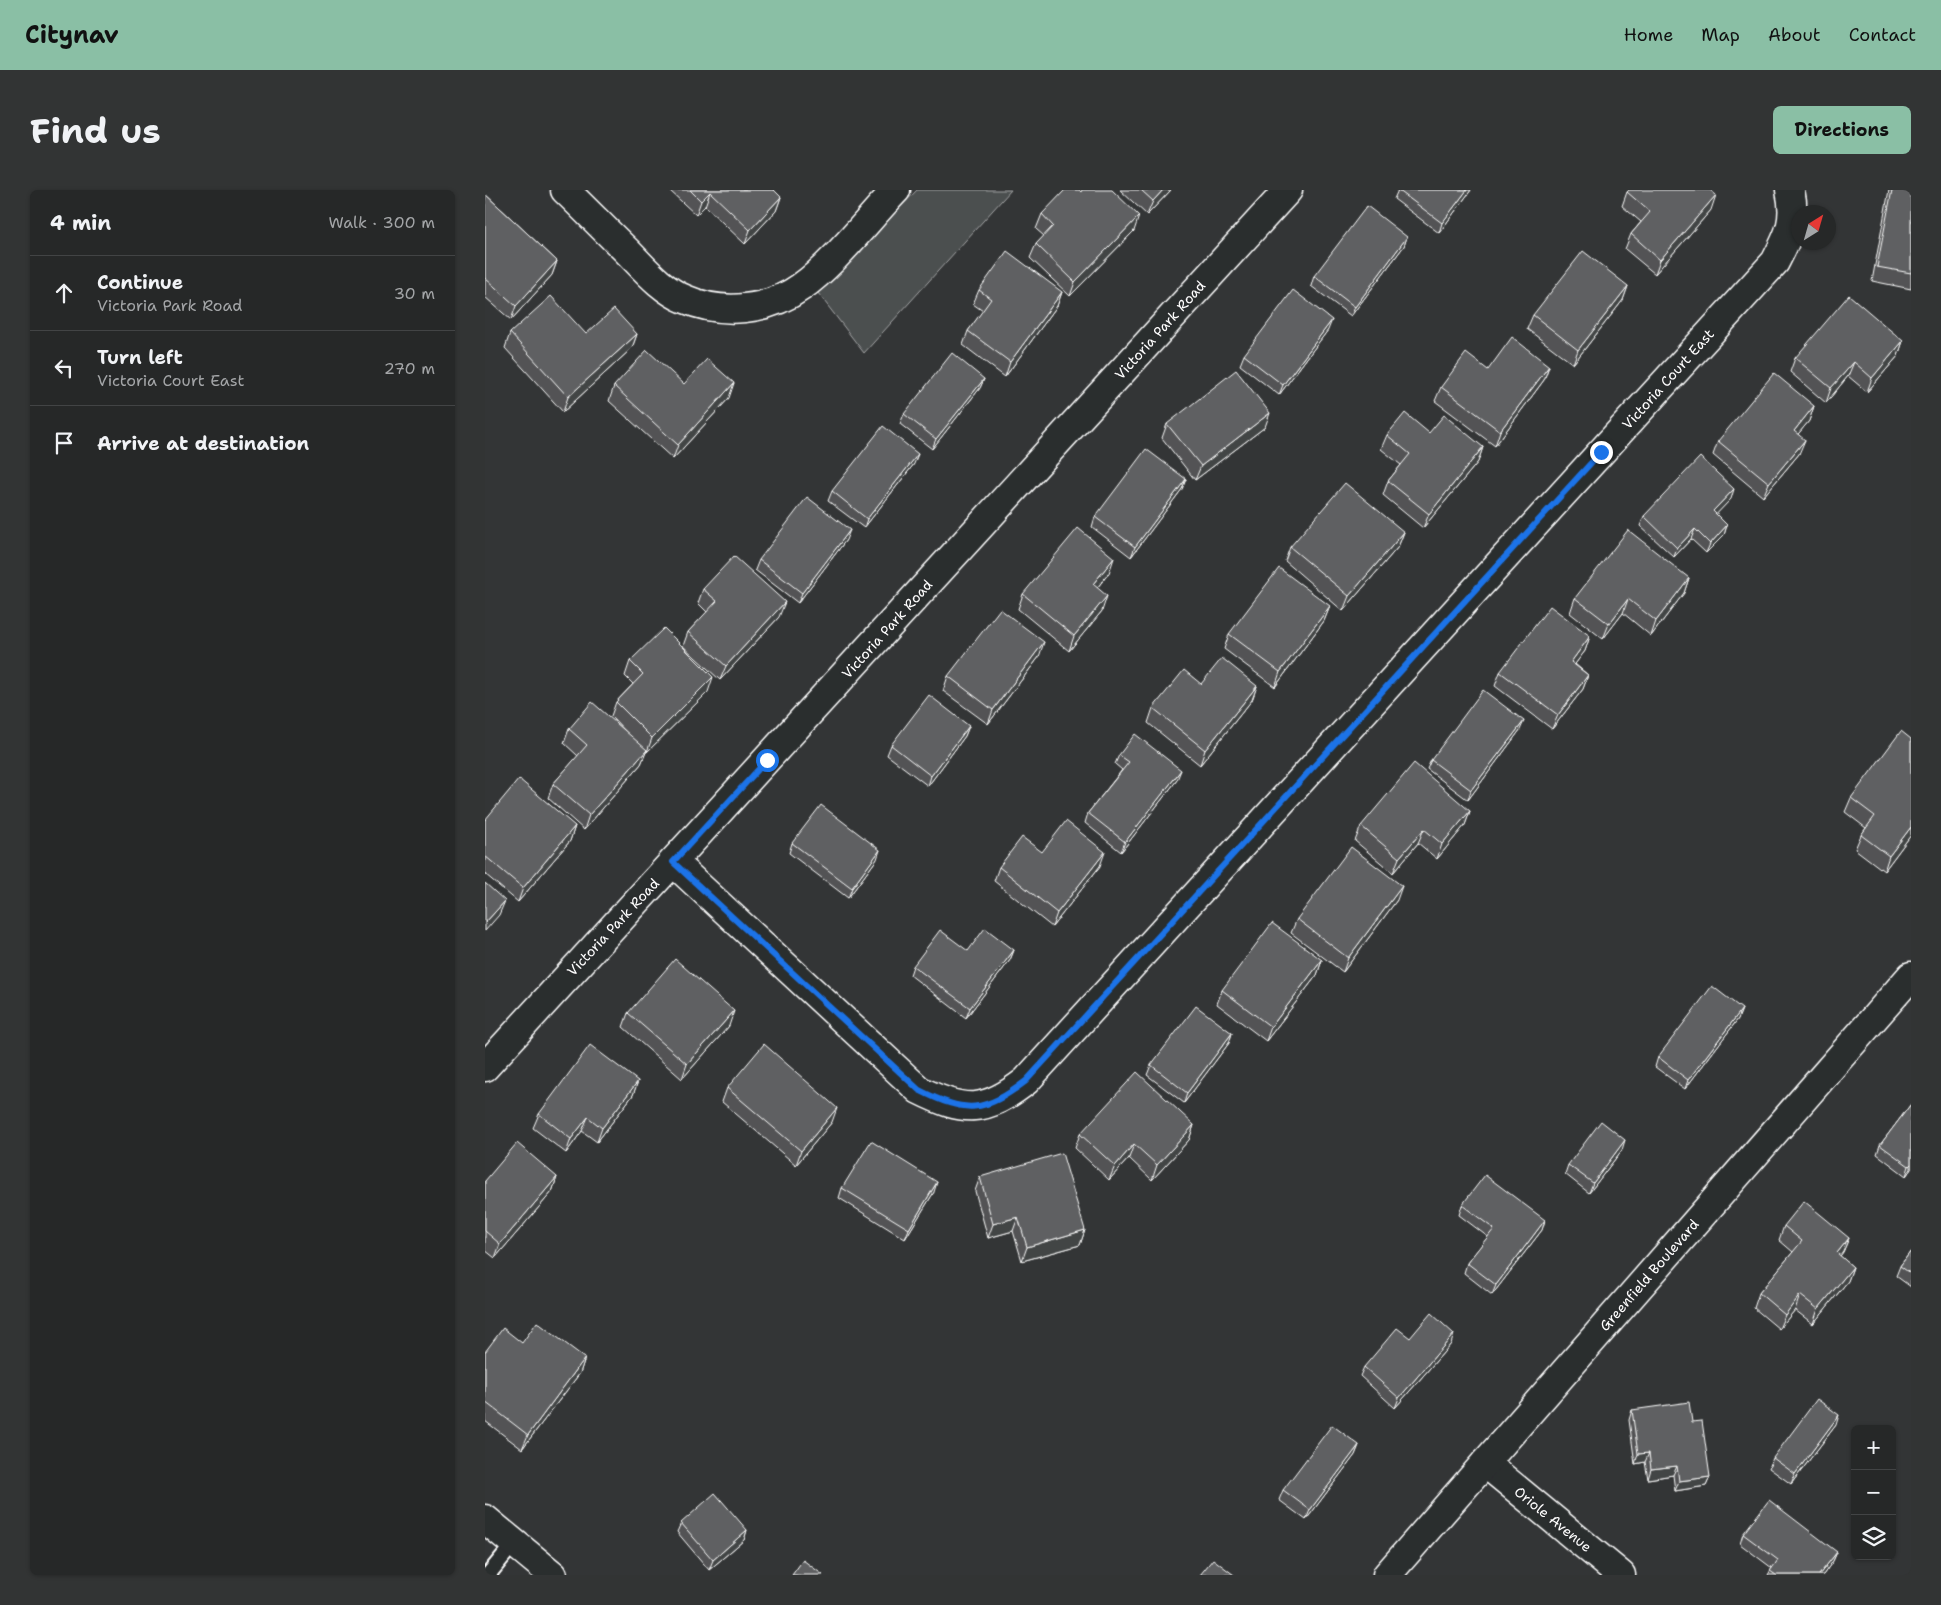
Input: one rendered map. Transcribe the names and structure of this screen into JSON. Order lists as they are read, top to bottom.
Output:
{
  "streets": {
    "street": [
      "Victoria Park Road",
      "Victoria Court East",
      "Greenfield Boulevard",
      "Oriole Avenue"
    ]
  },
  "crossings": [
    ["Victoria Park Road", "Victoria Court East"],
    ["Greenfield Boulevard", "Oriole Avenue"]
  ],
  "north": "top right",
  "page": {
    "header": "Citynav",
    "nav": [
      "Home",
      "Map",
      "About",
      "Contact"
    ],
    "buttons": "Directions",
    "title": "Find us",
    "heading": ["4 min", "Walk · 300 m"],
    "list": [
      ["Continue", "Victoria Park Road", "30 m"],
      ["Turn left", "Victoria Court East", "270 m"],
      "Arrive at destination"
    ],
    "map_buttons": ["+", "−"]
  }
}
